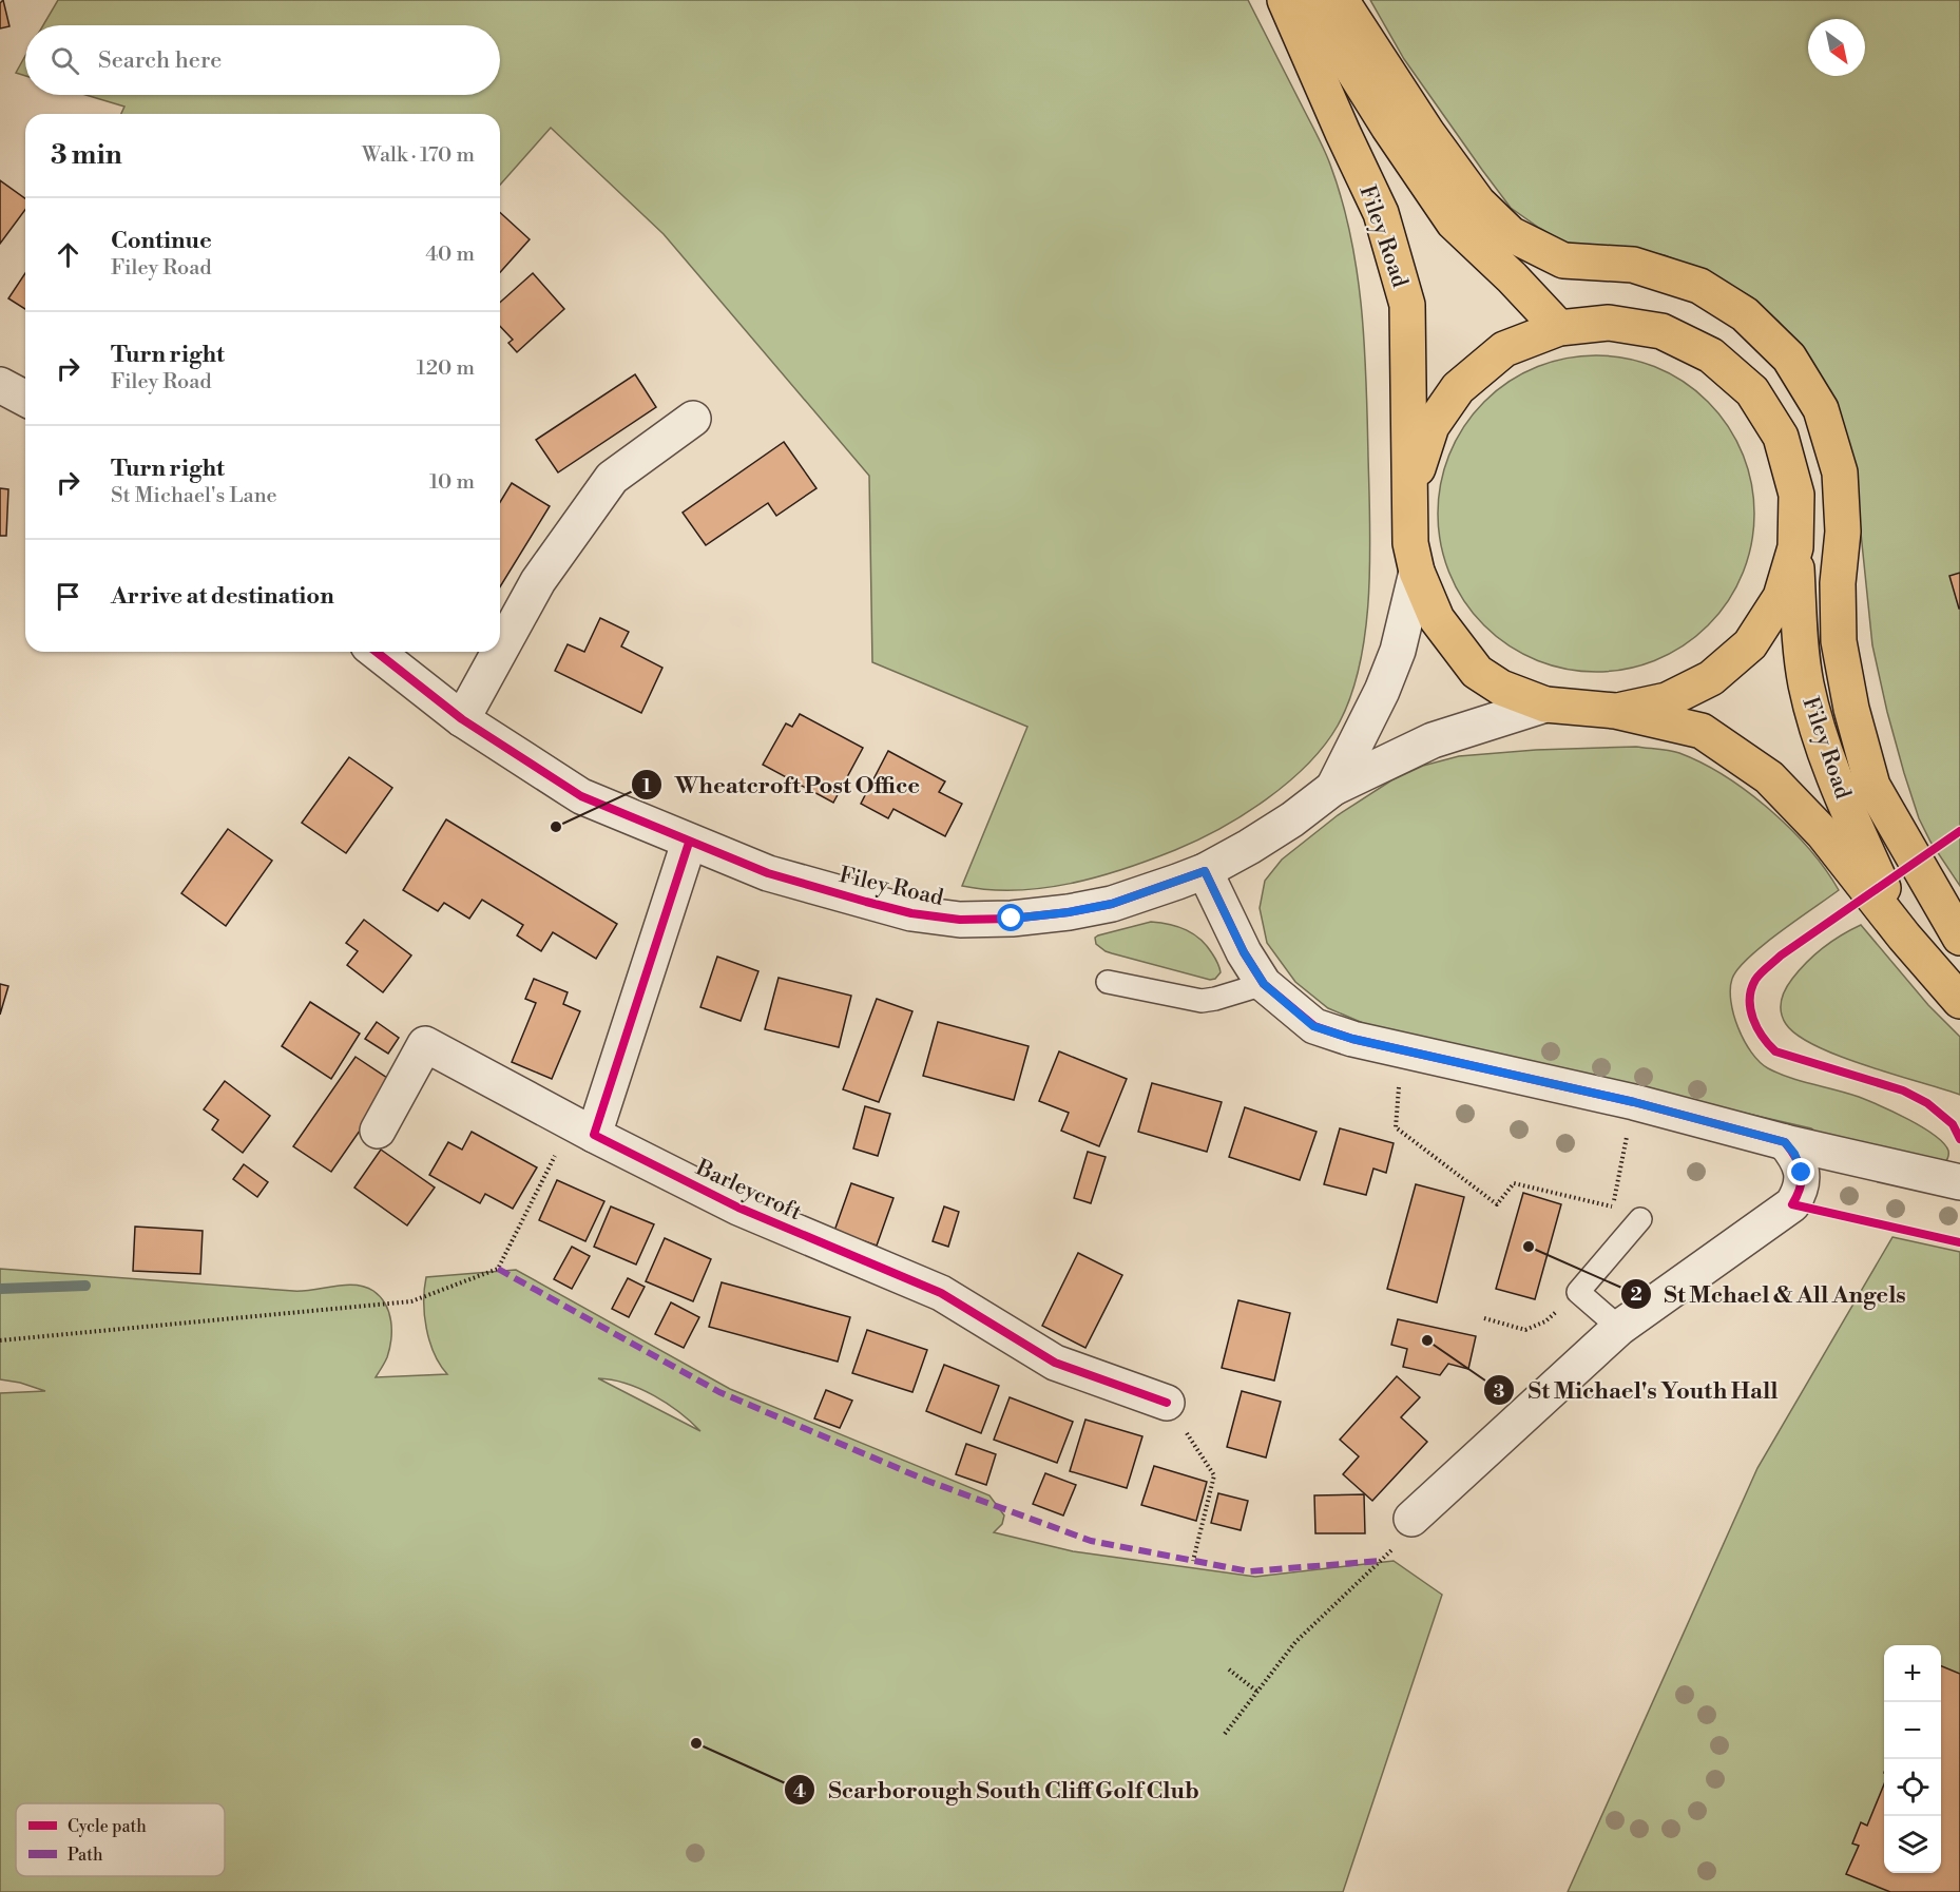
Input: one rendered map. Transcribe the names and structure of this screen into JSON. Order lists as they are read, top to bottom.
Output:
{
  "streets": {
    "highway": ["Filey Road"],
    "street": ["Barleycroft"]
  },
  "places": [
    "Wheatcroft Post Office",
    "St Mchael & All Angels",
    "St Michael's Youth Hall",
    "Scarborough South Cliff Golf Club"
  ],
  "legend": ["Cycle path", "Path"],
  "north": "bottom right",
  "page": {
    "search": "Search here",
    "heading": ["3 min", "Walk · 170 m"],
    "list": [
      ["Continue", "Filey Road", "40 m"],
      ["Turn right", "Filey Road", "120 m"],
      ["Turn right", "St Michael's Lane", "10 m"],
      "Arrive at destination"
    ],
    "map_buttons": ["+", "−"]
  }
}
